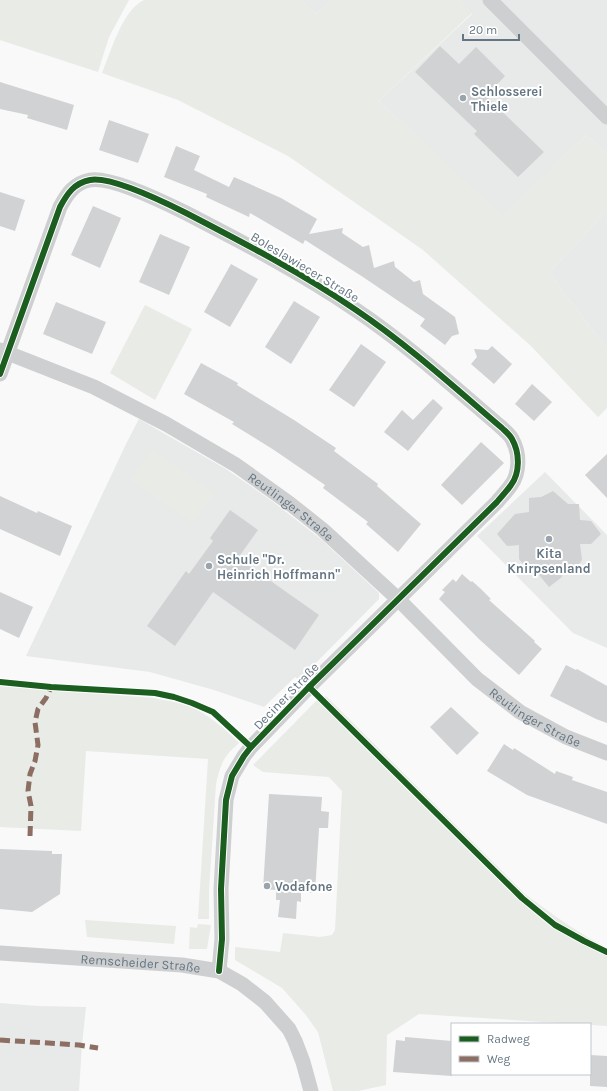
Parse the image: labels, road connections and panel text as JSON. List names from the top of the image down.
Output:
{
  "streets": {
    "street": [
      "Boleslawiecer Straße",
      "Reutlinger Straße",
      "Deciner Straße",
      "Remscheider Straße"
    ]
  },
  "crossings": [
    ["Boleslawiecer Straße", "Reutlinger Straße"],
    ["Boleslawiecer Straße", "Deciner Straße"],
    ["Reutlinger Straße", "Deciner Straße"],
    ["Deciner Straße", "Remscheider Straße"]
  ],
  "places": [
    "Schlosserei Thiele",
    "Kita Knirpsenland",
    "Schule \"Dr. Heinrich Hoffmann\"",
    "Vodafone"
  ],
  "legend": ["Radweg", "Weg"],
  "scale_bar": "20 m"
}
